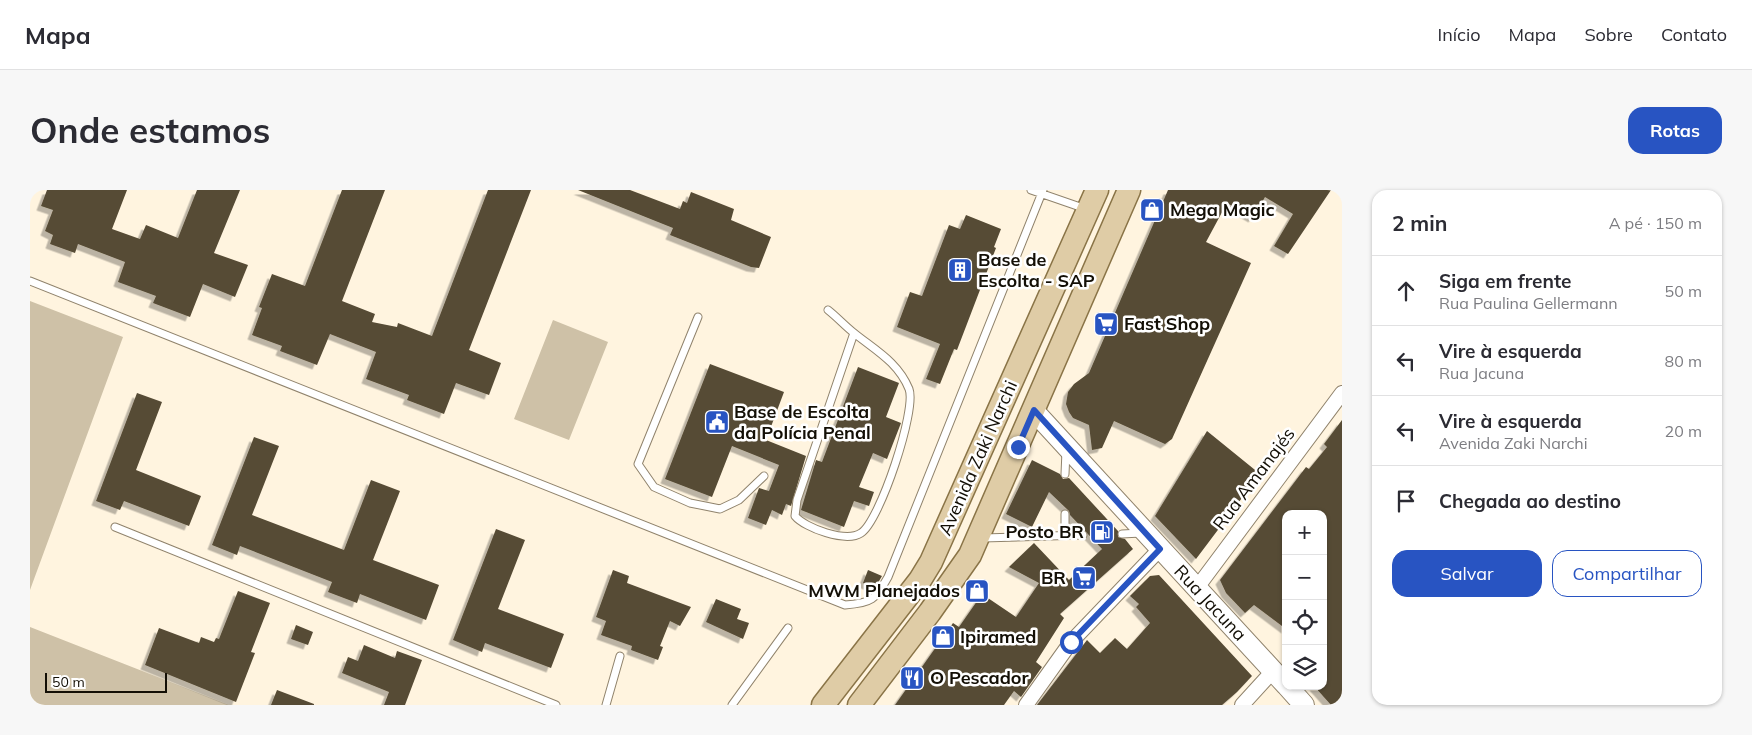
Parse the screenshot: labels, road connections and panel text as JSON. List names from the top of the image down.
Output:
{
  "streets": {
    "main road": ["Avenida Zaki Narchi", "Rua Jacuna"],
    "street": ["Rua Amanajés"]
  },
  "crossings": [
    ["Avenida Zaki Narchi", "Rua Jacuna"],
    ["Rua Amanajés", "Rua Jacuna"]
  ],
  "places": {
    "shop": ["Mega Magic", "MWM Planejados", "Ipiramed"],
    "building": ["Base de Escolta - SAP"],
    "supermarket": ["Fast Shop", "BR"],
    "public building": ["Base de Escolta da Polícia Penal"],
    "fuel station": ["Posto BR"],
    "restaurant": ["O Pescador"]
  },
  "scale_bar": "50 m",
  "page": {
    "header": "Mapa",
    "nav": [
      "Início",
      "Mapa",
      "Sobre",
      "Contato"
    ],
    "buttons": [
      "Rotas",
      ["Salvar", "Compartilhar"]
    ],
    "title": "Onde estamos",
    "heading": ["2 min", "A pé · 150 m"],
    "list": [
      ["Siga em frente", "Rua Paulina Gellermann", "50 m"],
      ["Vire à esquerda", "Rua Jacuna", "80 m"],
      ["Vire à esquerda", "Avenida Zaki Narchi", "20 m"],
      "Chegada ao destino"
    ],
    "map_buttons": ["+", "−"],
    "scale": "50 m"
  }
}
